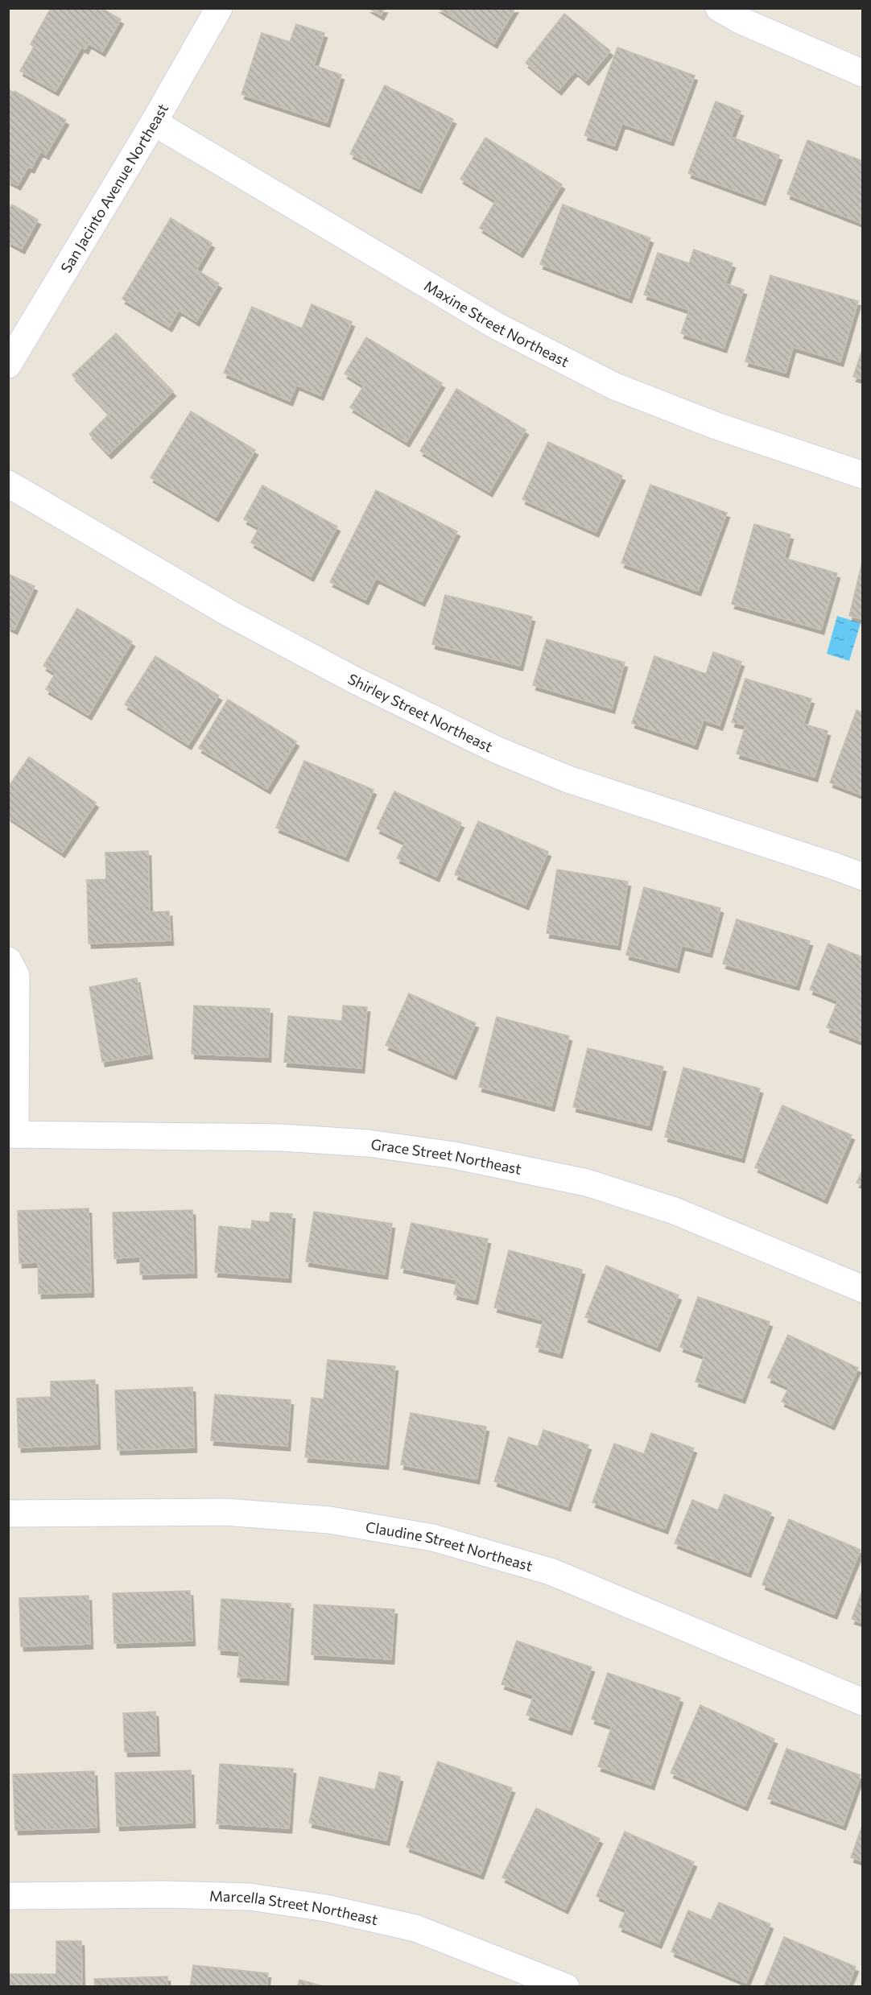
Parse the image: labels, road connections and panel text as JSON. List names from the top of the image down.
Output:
{
  "streets": {
    "street": [
      "San Jacinto Avenue Northeast",
      "Maxine Street Northeast",
      "Shirley Street Northeast",
      "Grace Street Northeast",
      "Claudine Street Northeast",
      "Marcella Street Northeast"
    ]
  },
  "crossings": [
    ["San Jacinto Avenue Northeast", "Maxine Street Northeast"]
  ]
}
